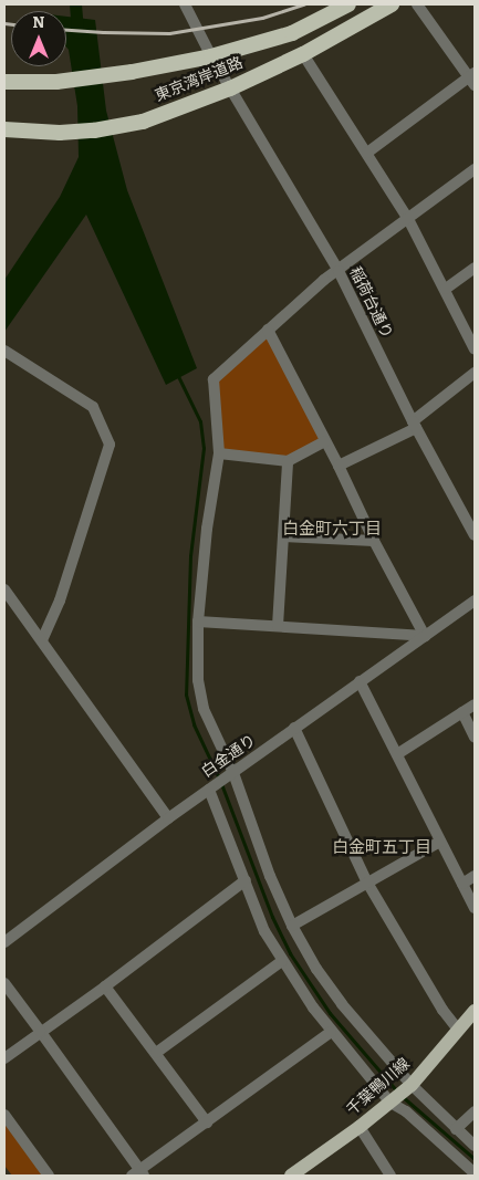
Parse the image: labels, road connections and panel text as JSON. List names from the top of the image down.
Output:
{
  "streets": {
    "highway": ["東京湾岸道路"],
    "main road": ["千葉鴨川線"],
    "street": ["稲荷台通り", "白金通り"]
  },
  "crossings": [
    ["東京湾岸道路", "稲荷台通り"]
  ],
  "districts": ["白金町六丁目", "白金町五丁目"],
  "north": "top"
}
